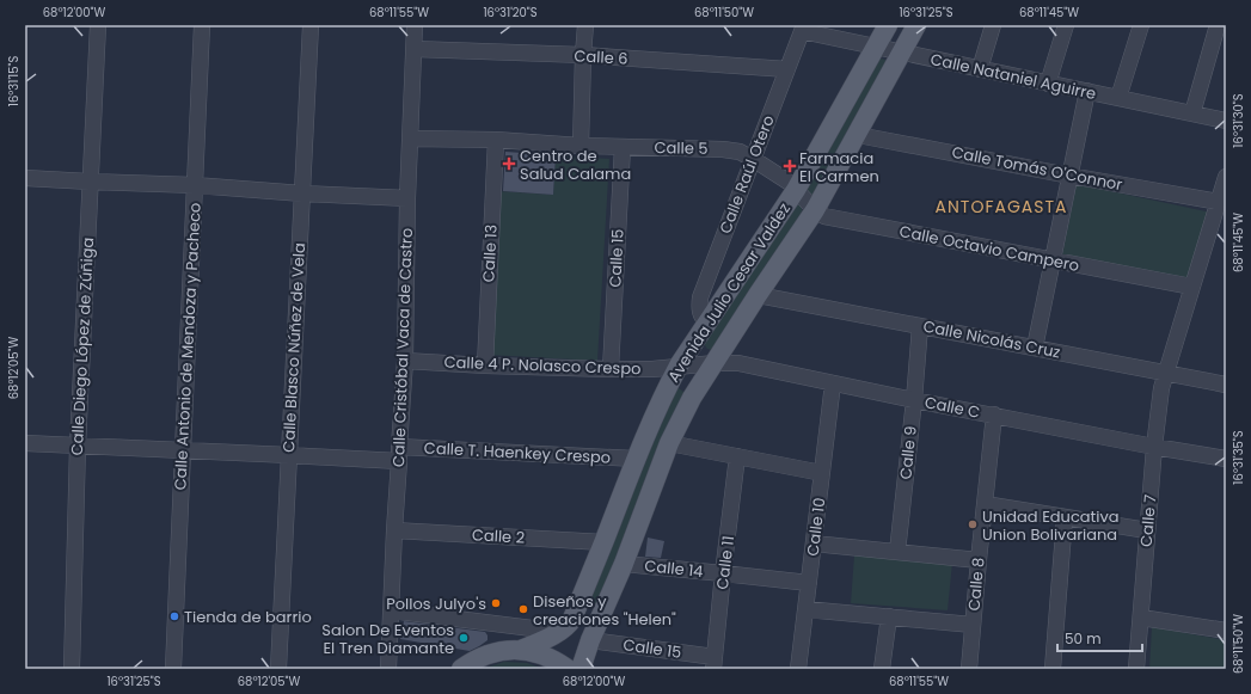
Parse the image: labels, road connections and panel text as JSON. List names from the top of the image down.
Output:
{
  "streets": {
    "main road": ["Avenida Julio Cesar Valdez"],
    "street": [
      "Calle 6",
      "Calle Nataniel Aguirre",
      "Calle 5",
      "Calle Tomás O'Connor",
      "Calle Raúl Otero",
      "Calle Octavio Campero",
      "Calle 13",
      "Calle 15",
      "Calle Nicolás Cruz",
      "Calle Diego López de Zúñiga",
      "Calle Antonio de Mendoza y Pacheco",
      "Calle Blasco Núñez de Vela",
      "Calle Cristóbal Vaca de Castro",
      "Calle 4 P. Nolasco Crespo",
      "Calle C",
      "Calle T. Haenkey Crespo",
      "Calle 9",
      "Calle 7",
      "Calle 10",
      "Calle 2",
      "Calle 11",
      "Calle 14",
      "Calle 8"
    ]
  },
  "crossings": [
    ["Calle 6", "Calle Raúl Otero"],
    ["Calle 6", "Calle Cristóbal Vaca de Castro"],
    ["Calle Nataniel Aguirre", "Calle Raúl Otero"],
    ["Calle Nataniel Aguirre", "Avenida Julio Cesar Valdez"],
    ["Calle 5", "Calle Raúl Otero"],
    ["Calle 5", "Calle Octavio Campero"],
    ["Calle 5", "Calle 13"],
    ["Calle 5", "Calle 15"],
    ["Calle 5", "Avenida Julio Cesar Valdez"],
    ["Calle 5", "Calle Cristóbal Vaca de Castro"],
    ["Calle Tomás O'Connor", "Avenida Julio Cesar Valdez"],
    ["Calle Tomás O'Connor", "Calle 7"],
    ["Calle Raúl Otero", "Avenida Julio Cesar Valdez"],
    ["Calle Octavio Campero", "Avenida Julio Cesar Valdez"],
    ["Calle Octavio Campero", "Calle 7"],
    ["Calle 13", "Calle 4 P. Nolasco Crespo"],
    ["Calle 15", "Avenida Julio Cesar Valdez"],
    ["Calle 15", "Calle 4 P. Nolasco Crespo"],
    ["Calle 15", "Calle 11"],
    ["Avenida Julio Cesar Valdez", "Calle Nicolás Cruz"],
    ["Avenida Julio Cesar Valdez", "Calle 4 P. Nolasco Crespo"],
    ["Avenida Julio Cesar Valdez", "Calle C"],
    ["Avenida Julio Cesar Valdez", "Calle T. Haenkey Crespo"],
    ["Avenida Julio Cesar Valdez", "Calle 2"],
    ["Avenida Julio Cesar Valdez", "Calle 14"],
    ["Calle Nicolás Cruz", "Calle 9"],
    ["Calle Nicolás Cruz", "Calle 7"],
    ["Calle Diego López de Zúñiga", "Calle T. Haenkey Crespo"],
    ["Calle Antonio de Mendoza y Pacheco", "Calle T. Haenkey Crespo"],
    ["Calle Blasco Núñez de Vela", "Calle T. Haenkey Crespo"],
    ["Calle Cristóbal Vaca de Castro", "Calle 4 P. Nolasco Crespo"],
    ["Calle Cristóbal Vaca de Castro", "Calle T. Haenkey Crespo"],
    ["Calle Cristóbal Vaca de Castro", "Calle 2"],
    ["Calle 4 P. Nolasco Crespo", "Calle C"],
    ["Calle C", "Calle 9"],
    ["Calle C", "Calle 7"],
    ["Calle C", "Calle 10"],
    ["Calle C", "Calle 8"],
    ["Calle 10", "Calle 14"],
    ["Calle 11", "Calle 14"]
  ],
  "districts": ["ANTOFAGASTA"],
  "places": {
    "health": ["Centro de Salud Calama", "Farmacia El Carmen"],
    "other": [
      "Unidad Educativa Union Bolivariana",
      "Pollos Julyo's",
      "Diseños y creaciones \"Helen\"",
      "Tienda de barrio",
      "Salon De Eventos El Tren Diamante"
    ]
  },
  "scale_bar": "50 m",
  "coordinates": [
    "68°12'00\"W",
    "68°11'55\"W",
    "16°31'20\"S",
    "68°11'50\"W",
    "16°31'25\"S",
    "68°11'45\"W",
    "16°31'15\"S",
    "16°31'30\"S",
    "68°12'05\"W",
    "16°31'35\"S"
  ]
}
